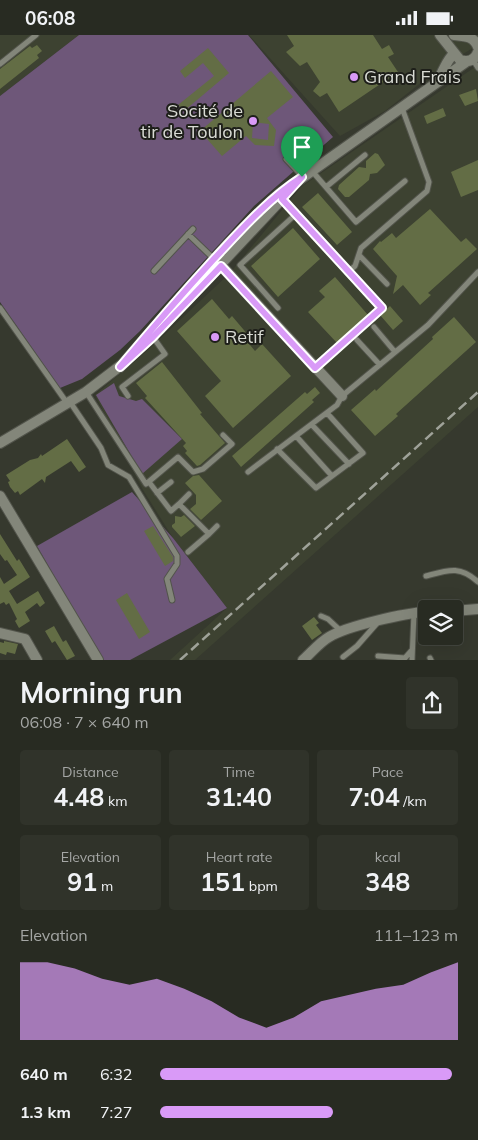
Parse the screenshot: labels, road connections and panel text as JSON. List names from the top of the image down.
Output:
{
  "places": ["Grand Frais", "Socité de tir de Toulon", "Retif"],
  "page": {
    "status": "06:08",
    "heading": ["Morning run", "06:08 · 7 × 640 m"],
    "stats": [
      ["Distance", "4.48 km"],
      ["Time", "31:40"],
      ["Pace", "7:04 /km"],
      ["Elevation", "91 m"],
      ["Heart rate", "151 bpm"],
      ["kcal", "348"]
    ],
    "chart": ["Elevation", "111–123 m"],
    "list": [
      {
        "name": "640 m",
        "note": "6:32"
      },
      {
        "name": "1.3 km",
        "note": "7:27"
      }
    ]
  }
}
